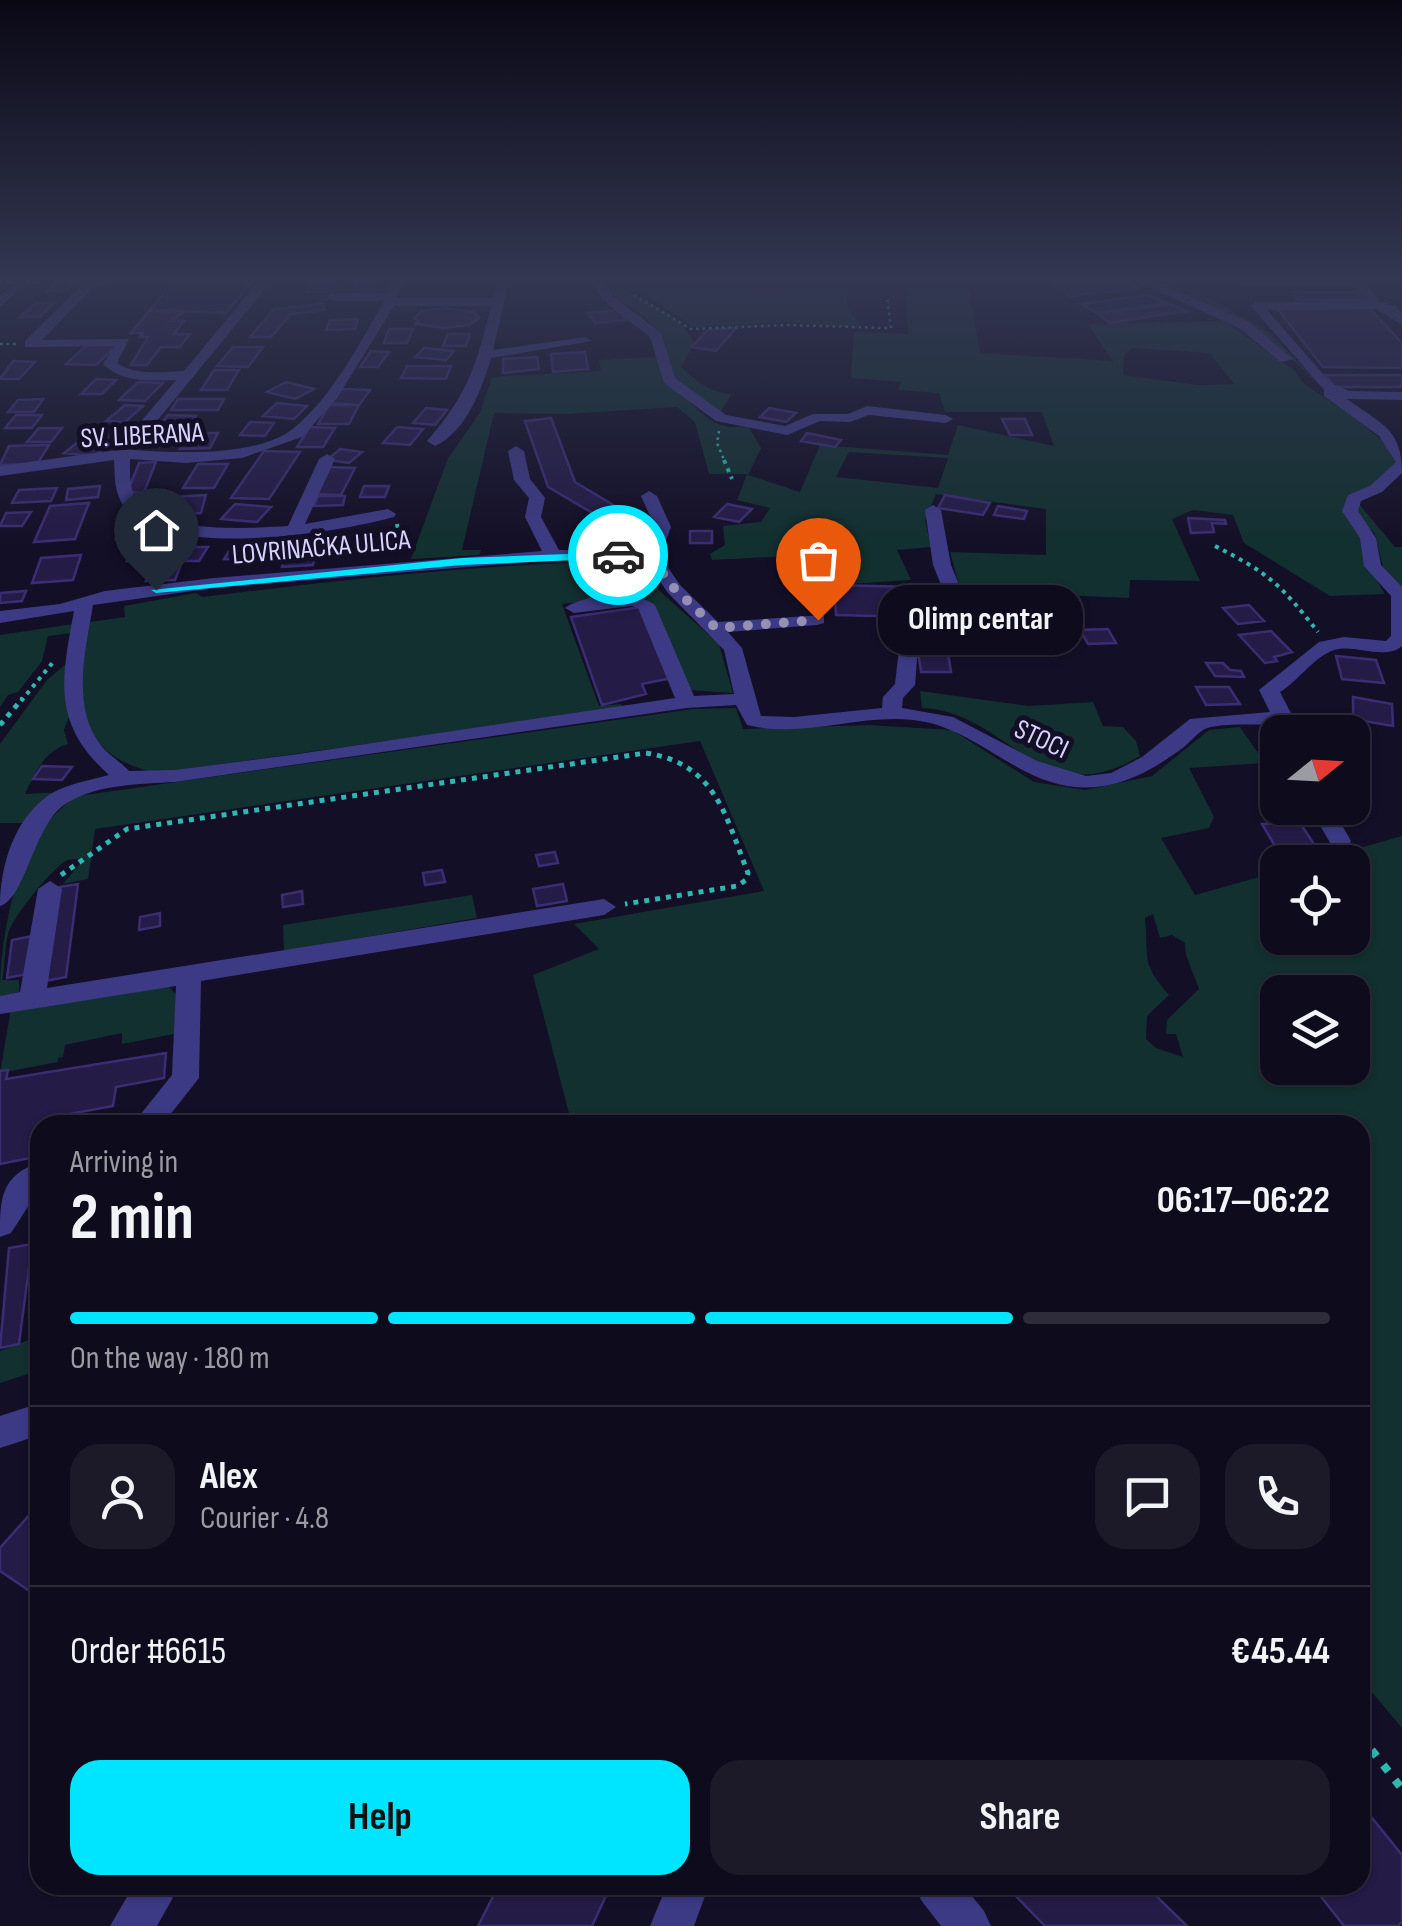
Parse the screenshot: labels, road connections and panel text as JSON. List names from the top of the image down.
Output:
{
  "streets": {
    "street": ["SV. LIBERANA", "LOVRINAČKA ULICA", "STOCI"]
  },
  "places": ["Olimp centar"],
  "north": "right",
  "page": {
    "bubble": "Olimp centar",
    "heading": ["2 min", "Arriving in", "06:17–06:22"],
    "panel": [
      "Alex",
      "Courier · 4.8",
      "Order #6615",
      "€45.44"
    ],
    "bar": "On the way · 180 m",
    "buttons": ["Help", "Share"]
  }
}
